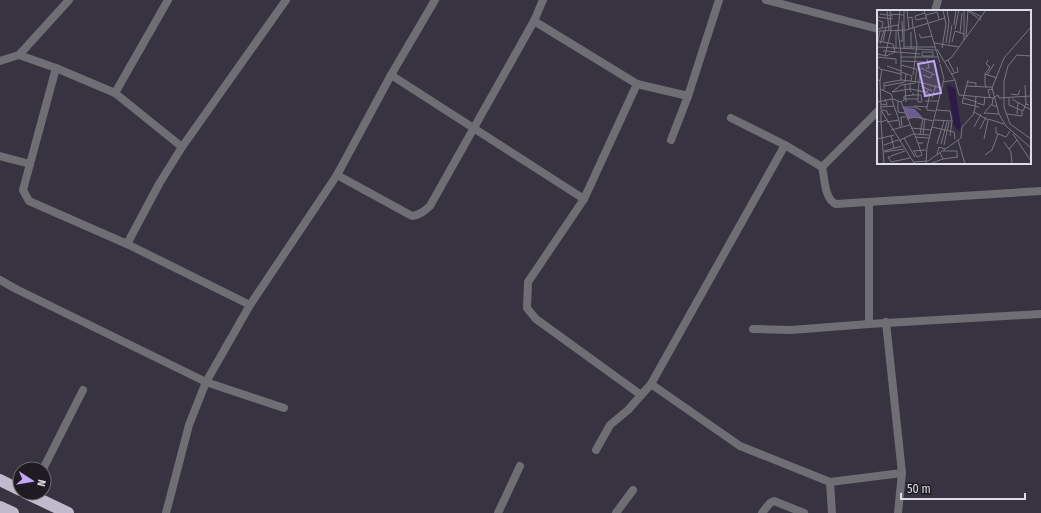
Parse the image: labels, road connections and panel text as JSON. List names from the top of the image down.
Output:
{
  "scale_bar": "50 m",
  "north": "right"
}
